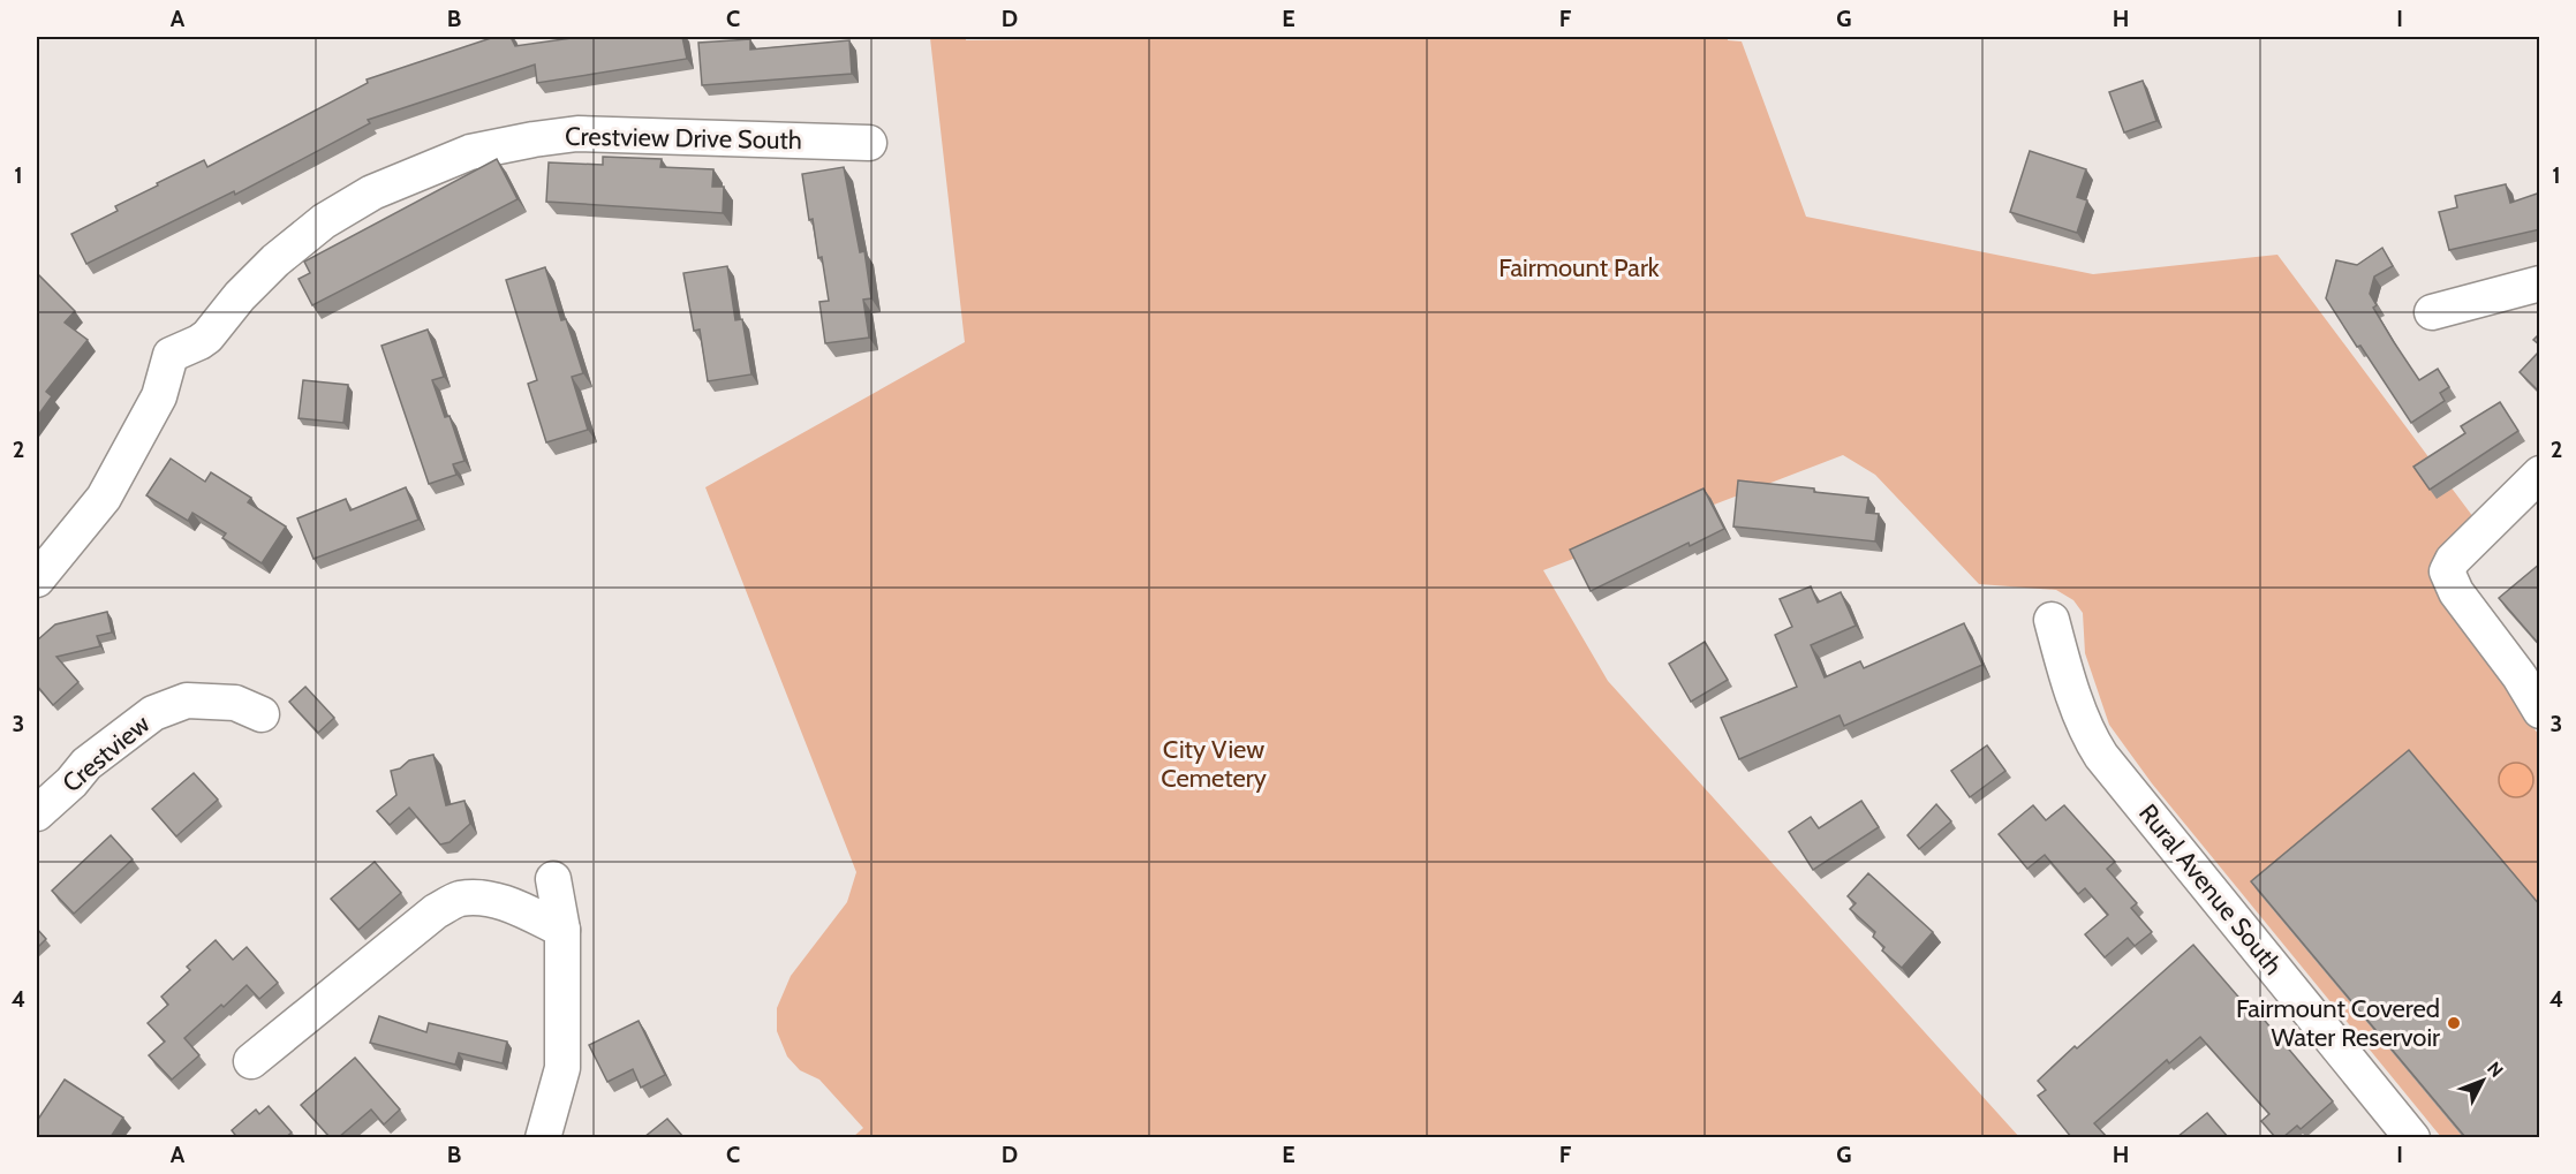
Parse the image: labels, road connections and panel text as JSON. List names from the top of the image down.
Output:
{
  "streets": {
    "street": ["Crestview Drive South", "Crestview", "Rural Avenue South"]
  },
  "parks": ["Fairmount Park", "City View Cemetery"],
  "places": ["Fairmount Covered Water Reservoir"],
  "north": "top right",
  "grid": {
    "columns": [
      "A",
      "B",
      "C",
      "D",
      "E",
      "F",
      "G",
      "H",
      "I"
    ],
    "rows": [
      "1",
      "2",
      "3",
      "4"
    ]
  }
}
